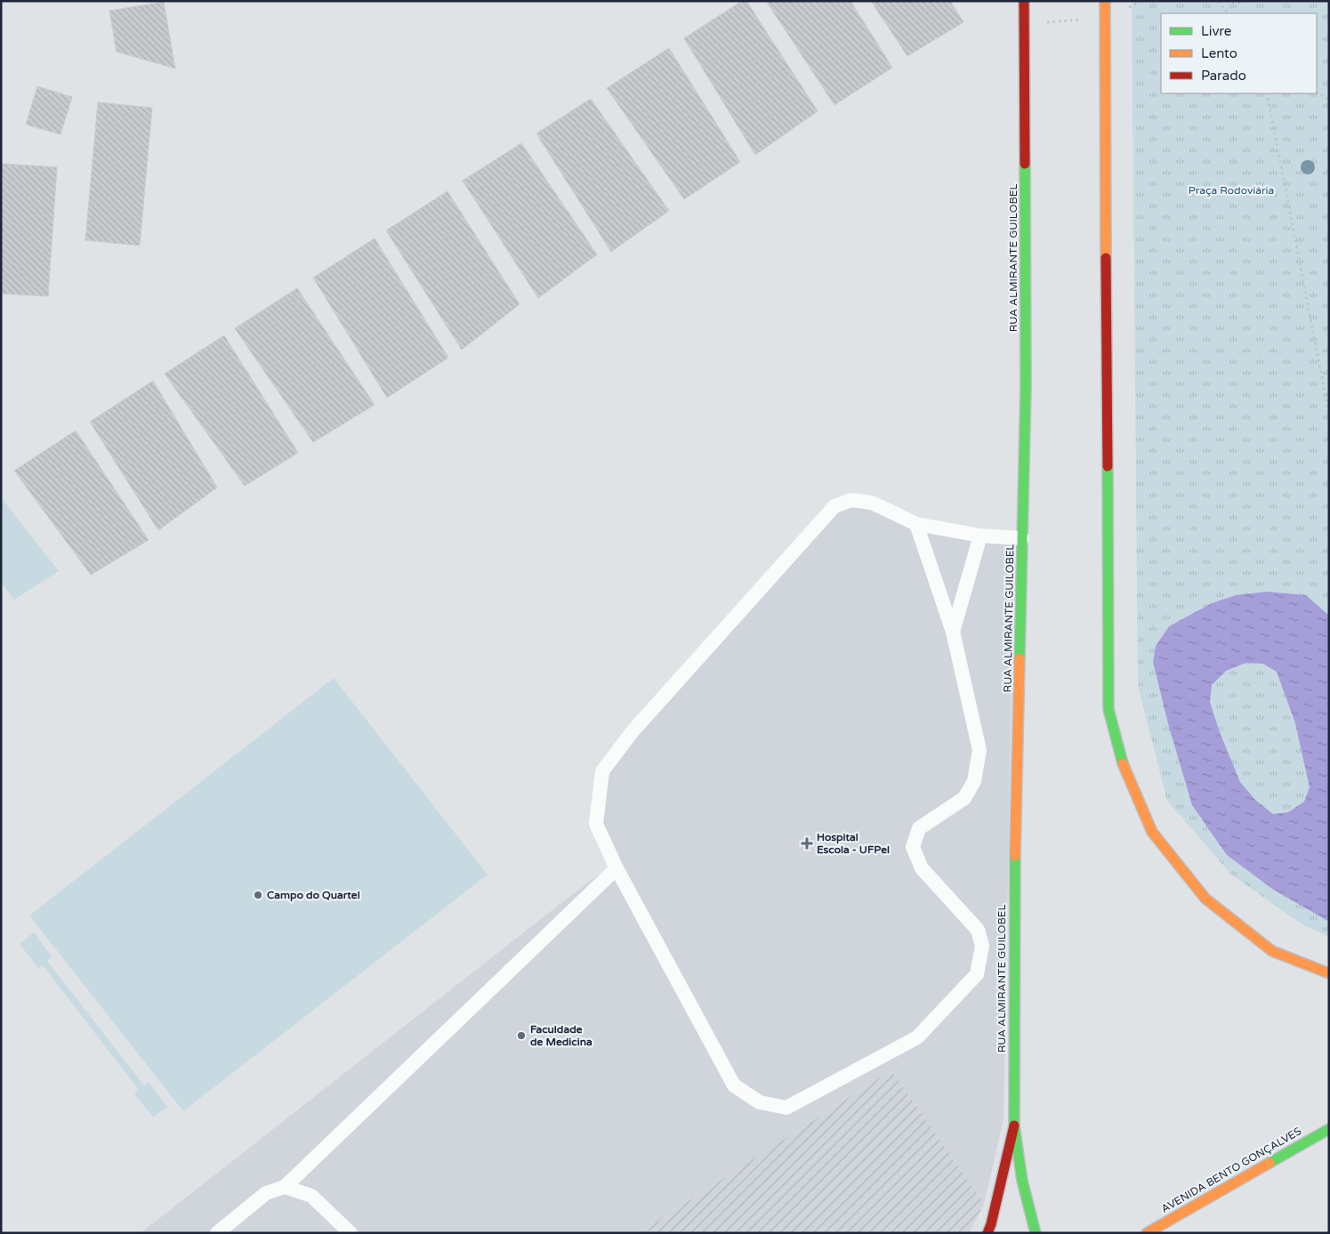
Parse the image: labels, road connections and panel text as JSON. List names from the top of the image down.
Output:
{
  "streets": {
    "main road": ["RUA ALMIRANTE GUILOBEL", "AVENIDA BENTO GONÇALVES"]
  },
  "parks": ["Praça Rodoviária"],
  "places": {
    "health": ["Hospital Escola - UFPel"],
    "other": ["Campo do Quartel", "Faculdade de Medicina"]
  },
  "legend": ["Livre", "Lento", "Parado"]
}
